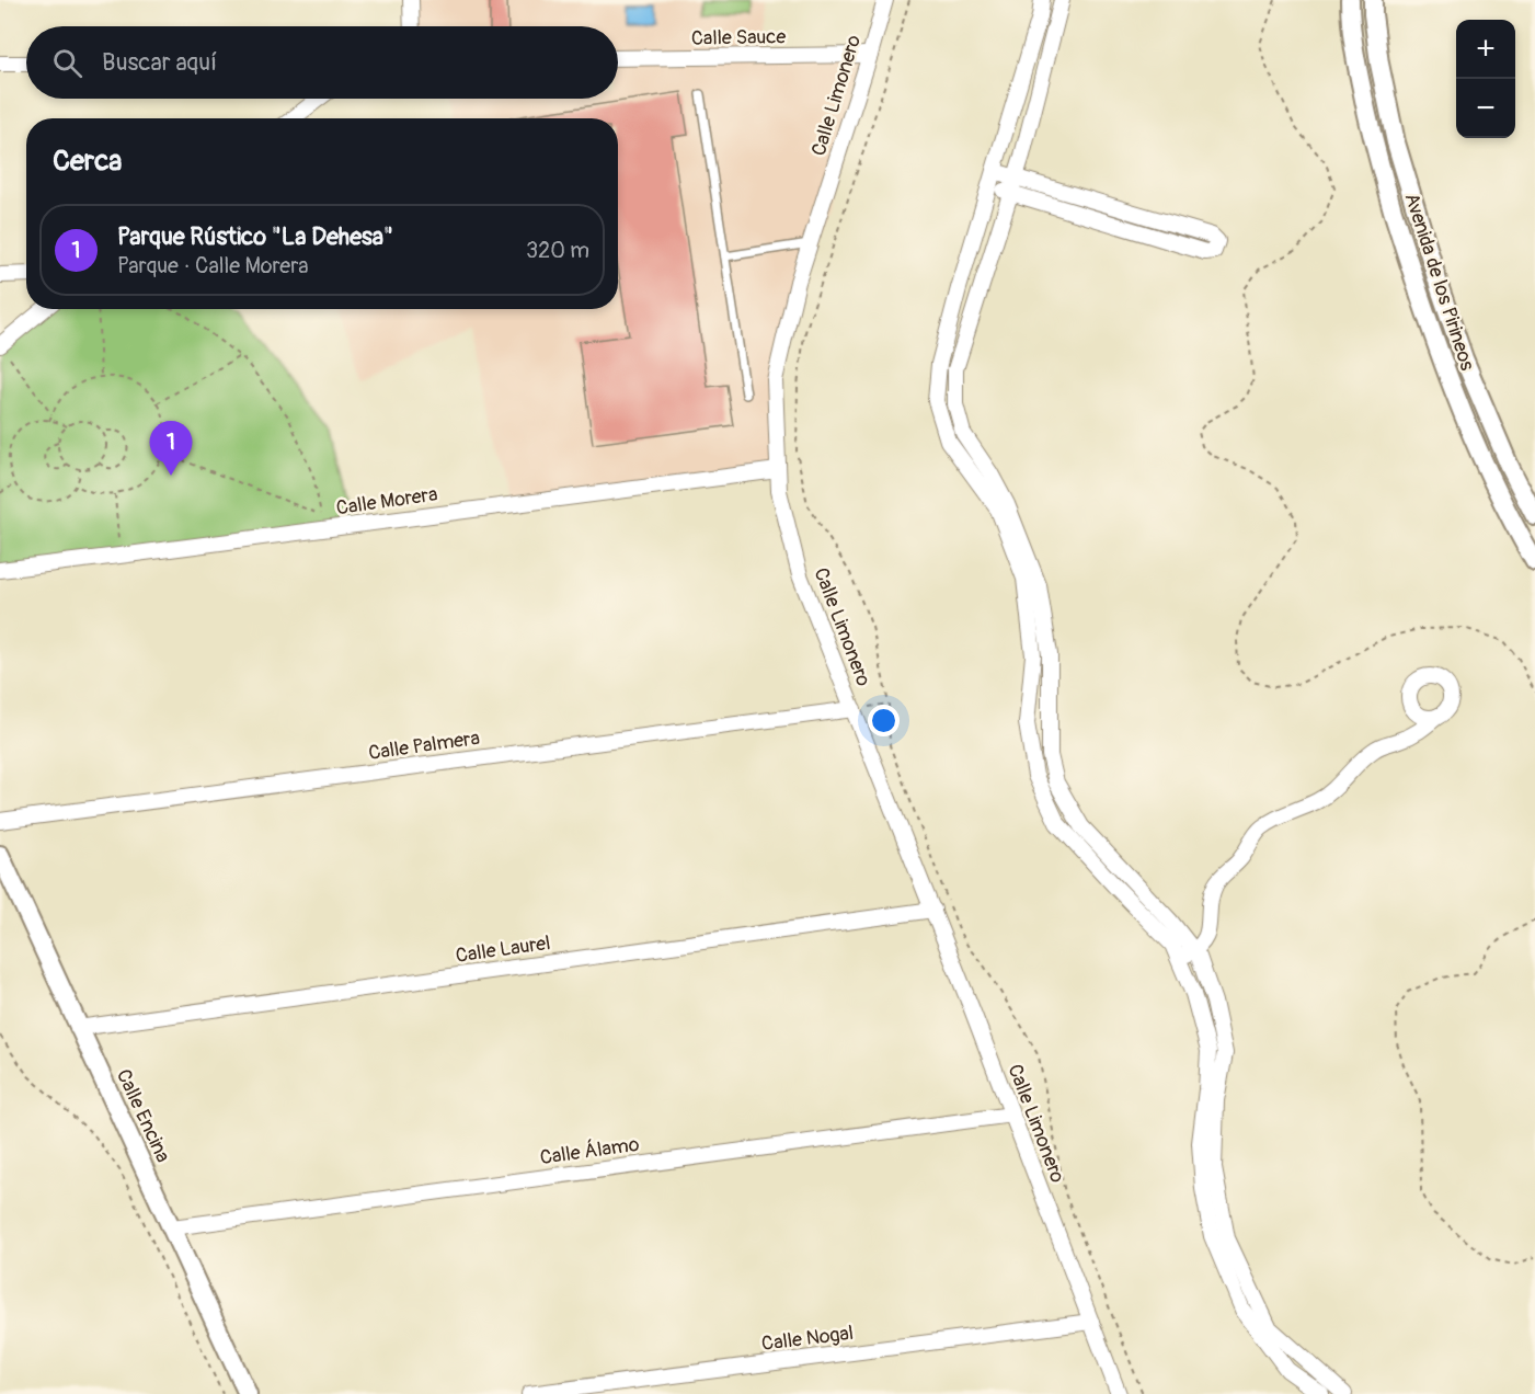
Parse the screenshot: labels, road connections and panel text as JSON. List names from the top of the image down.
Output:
{
  "streets": {
    "street": [
      "Calle Sauce",
      "Calle Limonero",
      "Avenida de los Pirineos",
      "Calle Morera",
      "Calle Palmera",
      "Calle Laurel",
      "Calle Encina",
      "Calle Álamo",
      "Calle Nogal"
    ]
  },
  "crossings": [
    ["Calle Sauce", "Calle Limonero"],
    ["Calle Limonero", "Calle Morera"],
    ["Calle Limonero", "Calle Palmera"],
    ["Calle Limonero", "Calle Laurel"],
    ["Calle Limonero", "Calle Álamo"],
    ["Calle Limonero", "Calle Nogal"],
    ["Calle Laurel", "Calle Encina"],
    ["Calle Encina", "Calle Álamo"]
  ],
  "page": {
    "map_buttons": ["+", "−"],
    "search": "Buscar aquí",
    "heading": "Cerca",
    "list": [
      {
        "mark": "1",
        "name": "Parque Rústico \"La Dehesa\"",
        "note": "Parque · Calle Morera",
        "value": "320 m"
      }
    ],
    "pins": "1"
  }
}
